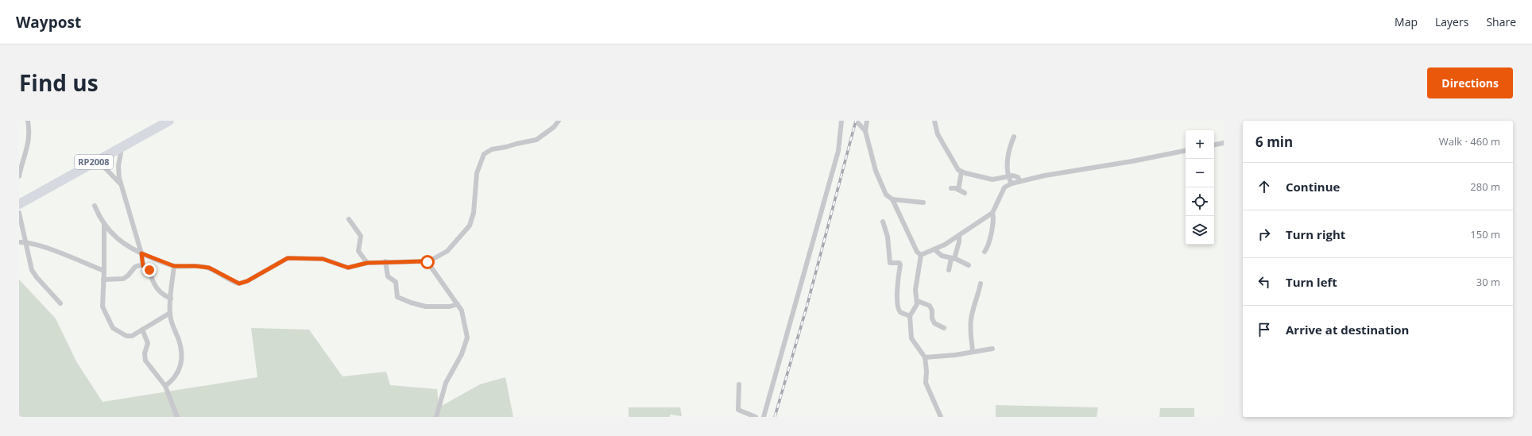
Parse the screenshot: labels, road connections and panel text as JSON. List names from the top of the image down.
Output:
{
  "streets": {
    "highway": ["RP2008"]
  },
  "page": {
    "header": "Waypost",
    "nav": ["Map", "Layers", "Share"],
    "title": "Find us",
    "buttons": "Directions",
    "heading": ["6 min", "Walk · 460 m"],
    "map_buttons": ["+", "−"],
    "list": [
      ["Continue", "280 m"],
      ["Turn right", "150 m"],
      ["Turn left", "30 m"],
      "Arrive at destination"
    ]
  }
}
